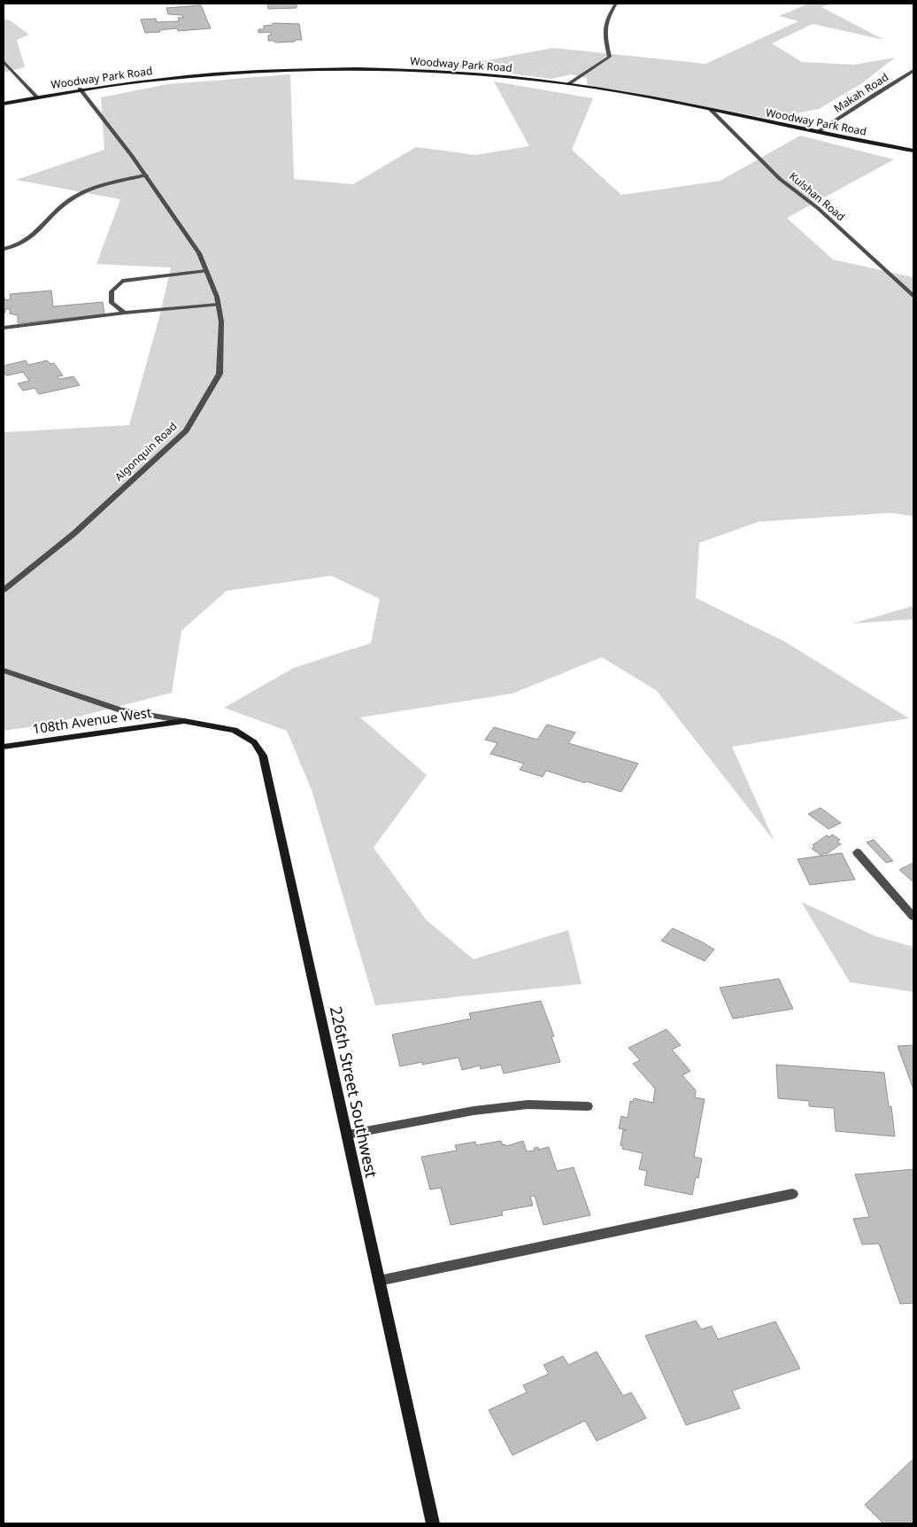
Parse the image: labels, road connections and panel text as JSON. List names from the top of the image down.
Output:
{
  "streets": {
    "street": [
      "Woodway Park Road",
      "Makah Road",
      "Kulshan Road",
      "Algonquin Road",
      "108th Avenue West",
      "226th Street Southwest"
    ]
  },
  "crossings": [
    ["Woodway Park Road", "Makah Road"],
    ["Woodway Park Road", "Kulshan Road"],
    ["Woodway Park Road", "Algonquin Road"],
    ["108th Avenue West", "226th Street Southwest"]
  ]
}
